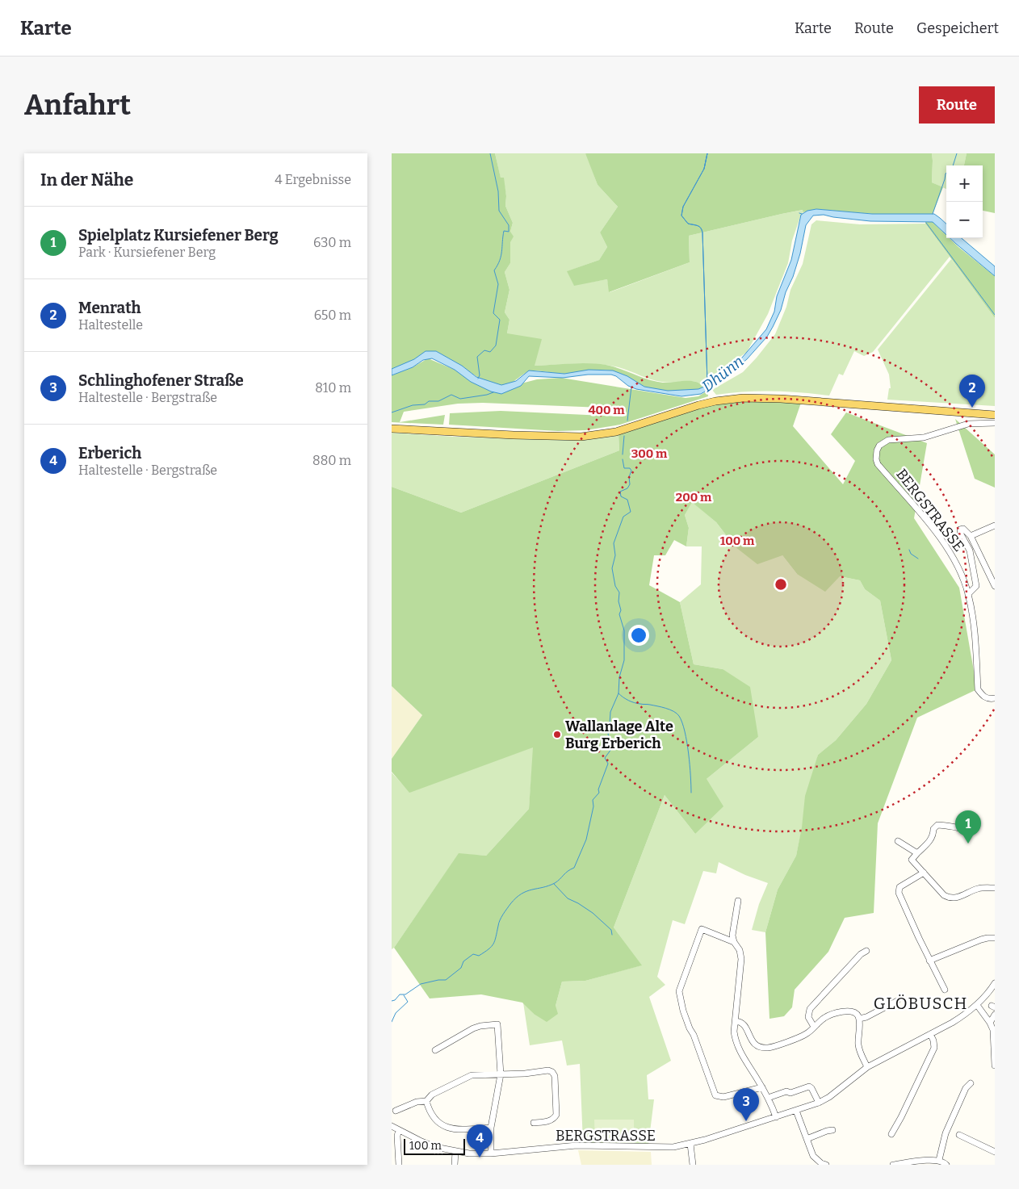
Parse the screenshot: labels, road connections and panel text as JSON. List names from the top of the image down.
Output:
{
  "streets": {
    "street": ["BERGSTRASSE"]
  },
  "districts": ["GLÖBUSCH"],
  "water": ["Dhünn"],
  "places": ["Wallanlage Alte Burg Erberich"],
  "scale_bar": "100 m",
  "page": {
    "header": "Karte",
    "nav": ["Karte", "Route", "Gespeichert"],
    "buttons": "Route",
    "title": "Anfahrt",
    "heading": ["In der Nähe", "4 Ergebnisse"],
    "map_buttons": ["+", "−"],
    "list": [
      {
        "mark": "1",
        "name": "Spielplatz Kursiefener Berg",
        "note": "Park · Kursiefener Berg",
        "value": "630 m"
      },
      {
        "mark": "2",
        "name": "Menrath",
        "note": "Haltestelle",
        "value": "650 m"
      },
      {
        "mark": "3",
        "name": "Schlinghofener Straße",
        "note": "Haltestelle · Bergstraße",
        "value": "810 m"
      },
      {
        "mark": "4",
        "name": "Erberich",
        "note": "Haltestelle · Bergstraße",
        "value": "880 m"
      }
    ],
    "pins": [
      "2",
      "1",
      "3",
      "4"
    ],
    "scale": "100 m"
  },
  "rings": [
    "400 m",
    "300 m",
    "200 m",
    "100 m"
  ]
}
